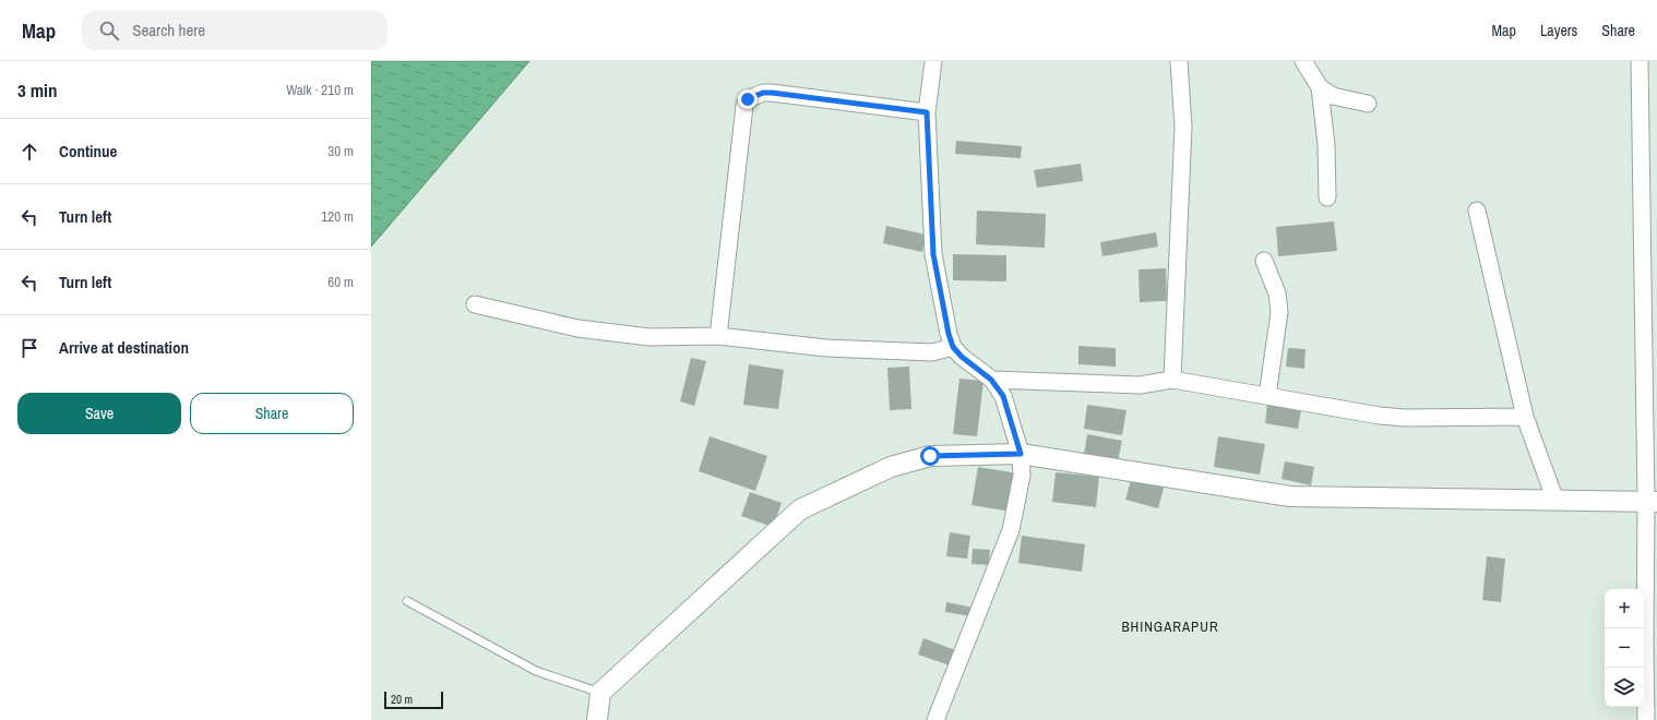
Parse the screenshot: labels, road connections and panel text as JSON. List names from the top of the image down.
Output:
{
  "districts": ["BHINGARAPUR"],
  "scale_bar": "20 m",
  "page": {
    "header": "Map",
    "search": "Search here",
    "nav": ["Map", "Layers", "Share"],
    "heading": ["3 min", "Walk · 210 m"],
    "list": [
      ["Continue", "30 m"],
      ["Turn left", "120 m"],
      ["Turn left", "60 m"],
      "Arrive at destination"
    ],
    "buttons": ["Save", "Share"],
    "map_buttons": ["+", "−"],
    "scale": "20 m"
  }
}
